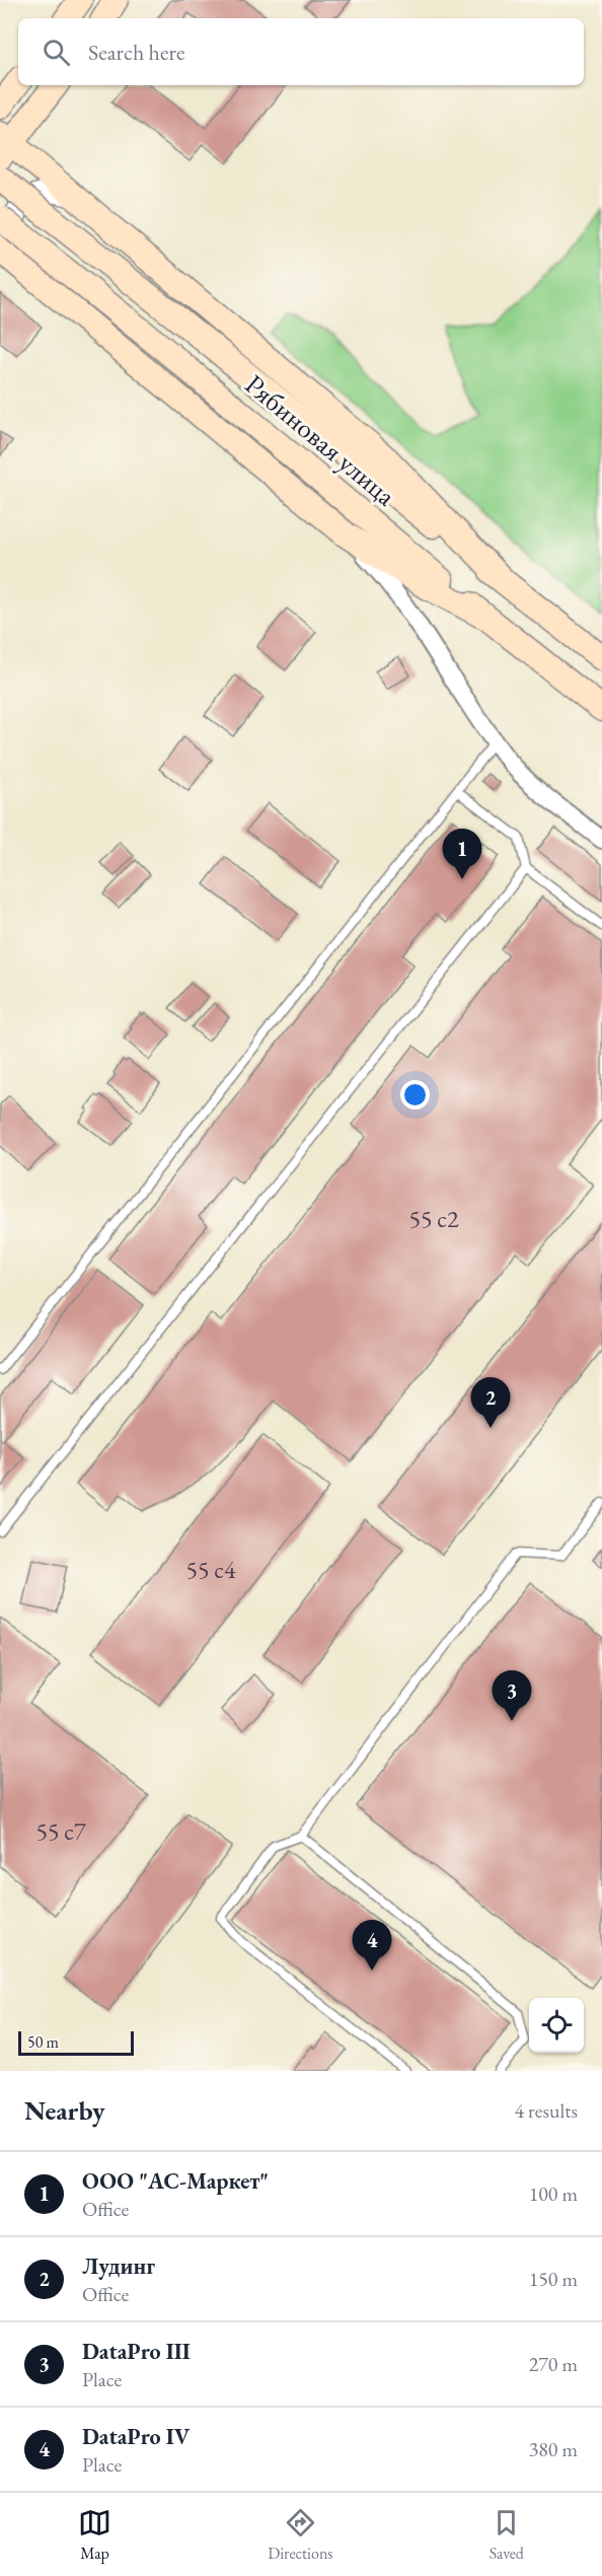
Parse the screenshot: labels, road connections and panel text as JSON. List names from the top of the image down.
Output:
{
  "streets": {
    "main road": ["Рябиновая улица"]
  },
  "house_numbers": ["55 с2", "55 с4", "55 с7"],
  "scale_bar": "50 m",
  "page": {
    "search": "Search here",
    "pins": [
      "1",
      "2",
      "3",
      "4"
    ],
    "scale": "50 m",
    "heading": ["Nearby", "4 results"],
    "list": [
      {
        "mark": "1",
        "name": "ООО \"АС-Маркет\"",
        "note": "Office",
        "value": "100 m"
      },
      {
        "mark": "2",
        "name": "Лудинг",
        "note": "Office",
        "value": "150 m"
      },
      {
        "mark": "3",
        "name": "DataPro III",
        "note": "Place",
        "value": "270 m"
      },
      {
        "mark": "4",
        "name": "DataPro IV",
        "note": "Place",
        "value": "380 m"
      }
    ],
    "nav": ["Map", "Directions", "Saved"]
  }
}
